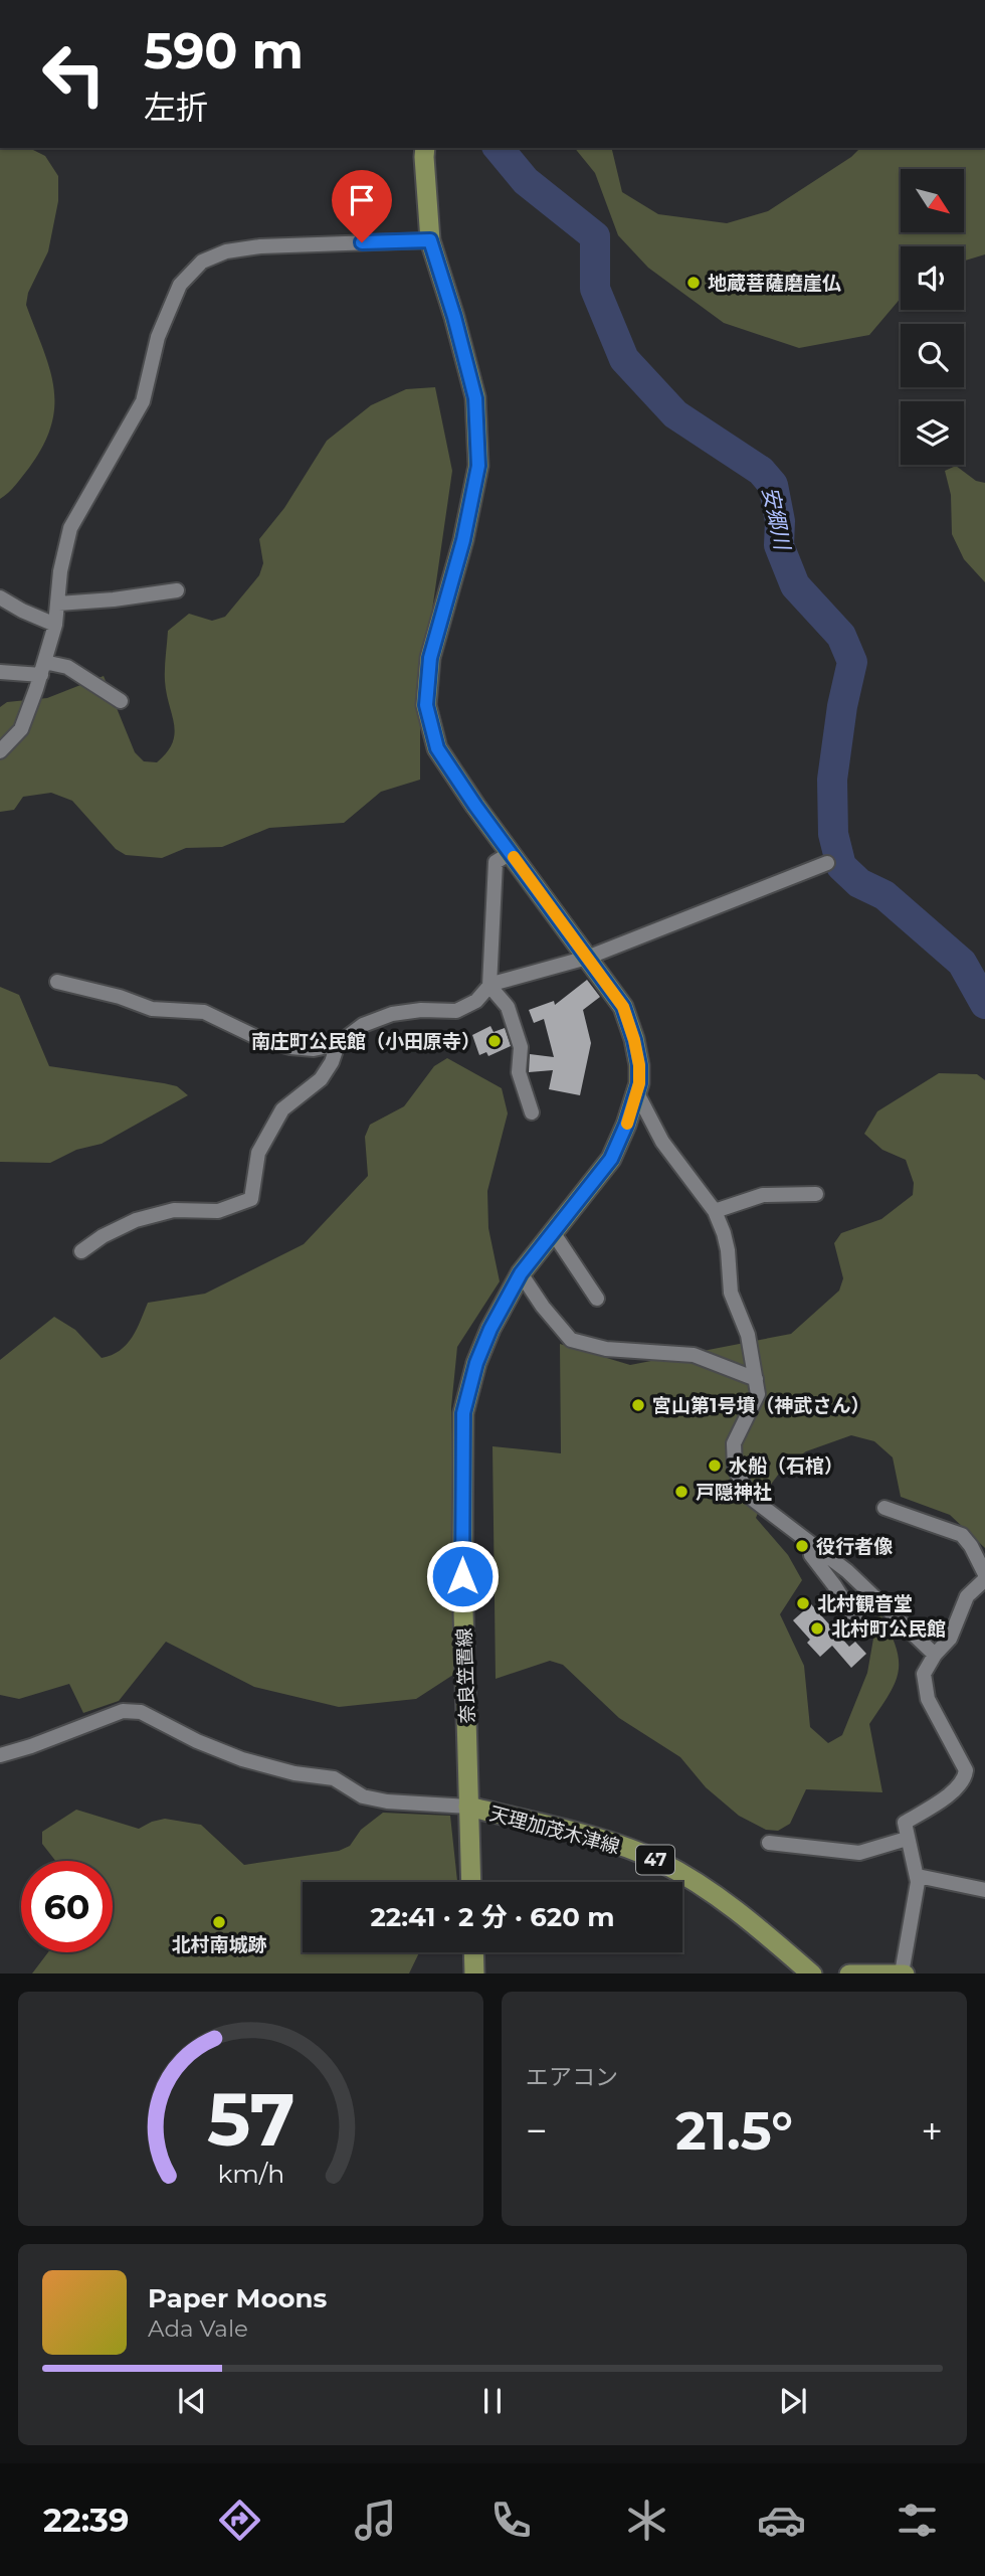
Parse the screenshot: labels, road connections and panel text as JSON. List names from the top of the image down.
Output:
{
  "streets": {
    "main road": ["奈良笠置線", "天理加茂木津線", "47"]
  },
  "crossings": [
    ["奈良笠置線", "天理加茂木津線"]
  ],
  "water": ["安郷川"],
  "places": [
    "地蔵菩薩磨崖仏",
    "南庄町公民館（小田原寺）",
    "宮山第1号墳（神武さん）",
    "水船（石棺）",
    "戸隠神社",
    "役行者像",
    "北村観音堂",
    "北村町公民館",
    "北村南城跡"
  ],
  "north": "bottom right",
  "page": {
    "turn": ["590 m", "左折"],
    "limit": "60",
    "trip": "22:41 · 2 分 · 620 m",
    "tile": "エアコン",
    "heat": ["−", "21.5°", "+"],
    "song": ["Paper Moons", "Ada Vale"],
    "tabs": "22:39",
    "gauge": ["57", "km/h"]
  }
}
